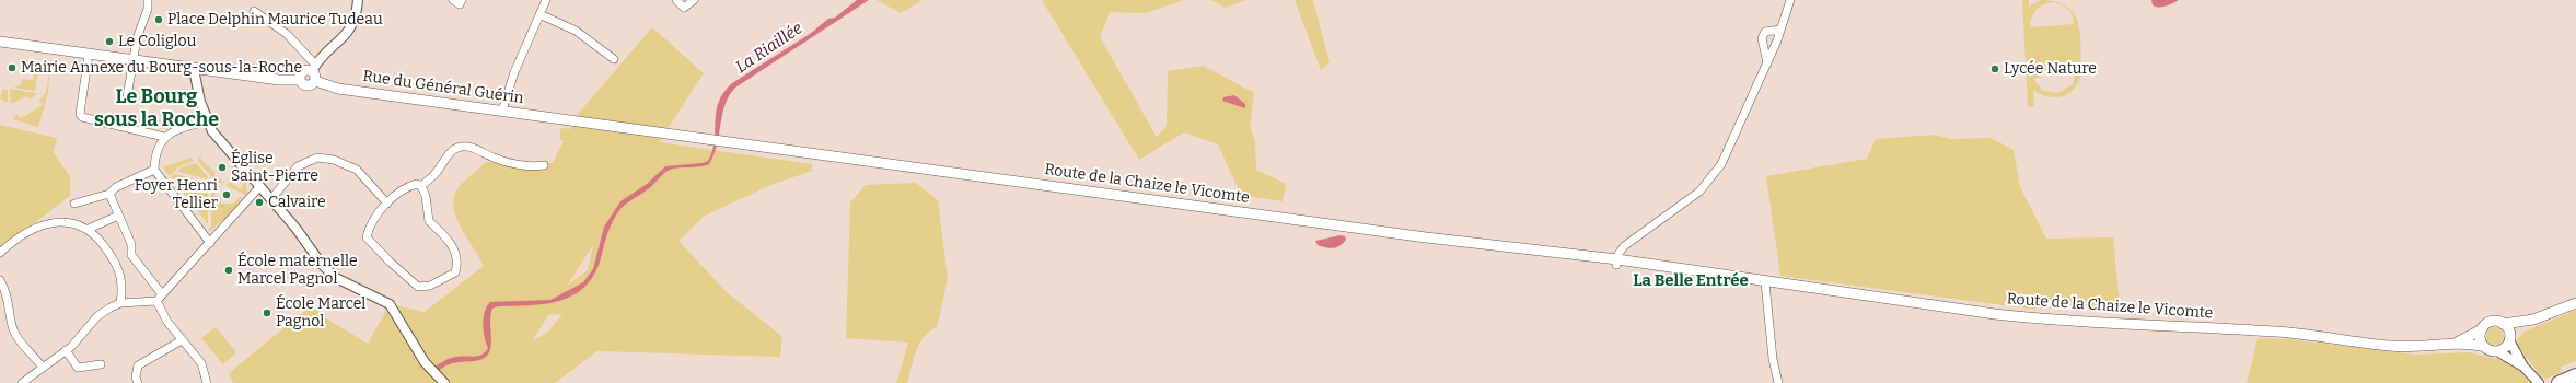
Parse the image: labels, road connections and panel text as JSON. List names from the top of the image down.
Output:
{
  "streets": {
    "main road": ["Rue du Général Guérin", "Route de la Chaize le Vicomte"]
  },
  "crossings": [
    ["Rue du Général Guérin", "Route de la Chaize le Vicomte"]
  ],
  "districts": ["Le Bourg sous la Roche", "La Belle Entrée"],
  "water": ["La Riaillée"],
  "places": [
    "Place Delphin Maurice Tudeau",
    "Le Coliglou",
    "Mairie Annexe du Bourg-sous-la-Roche",
    "Lycée Nature",
    "Église Saint-Pierre",
    "Foyer Henri Tellier",
    "Calvaire",
    "École maternelle Marcel Pagnol",
    "École Marcel Pagnol"
  ]
}
